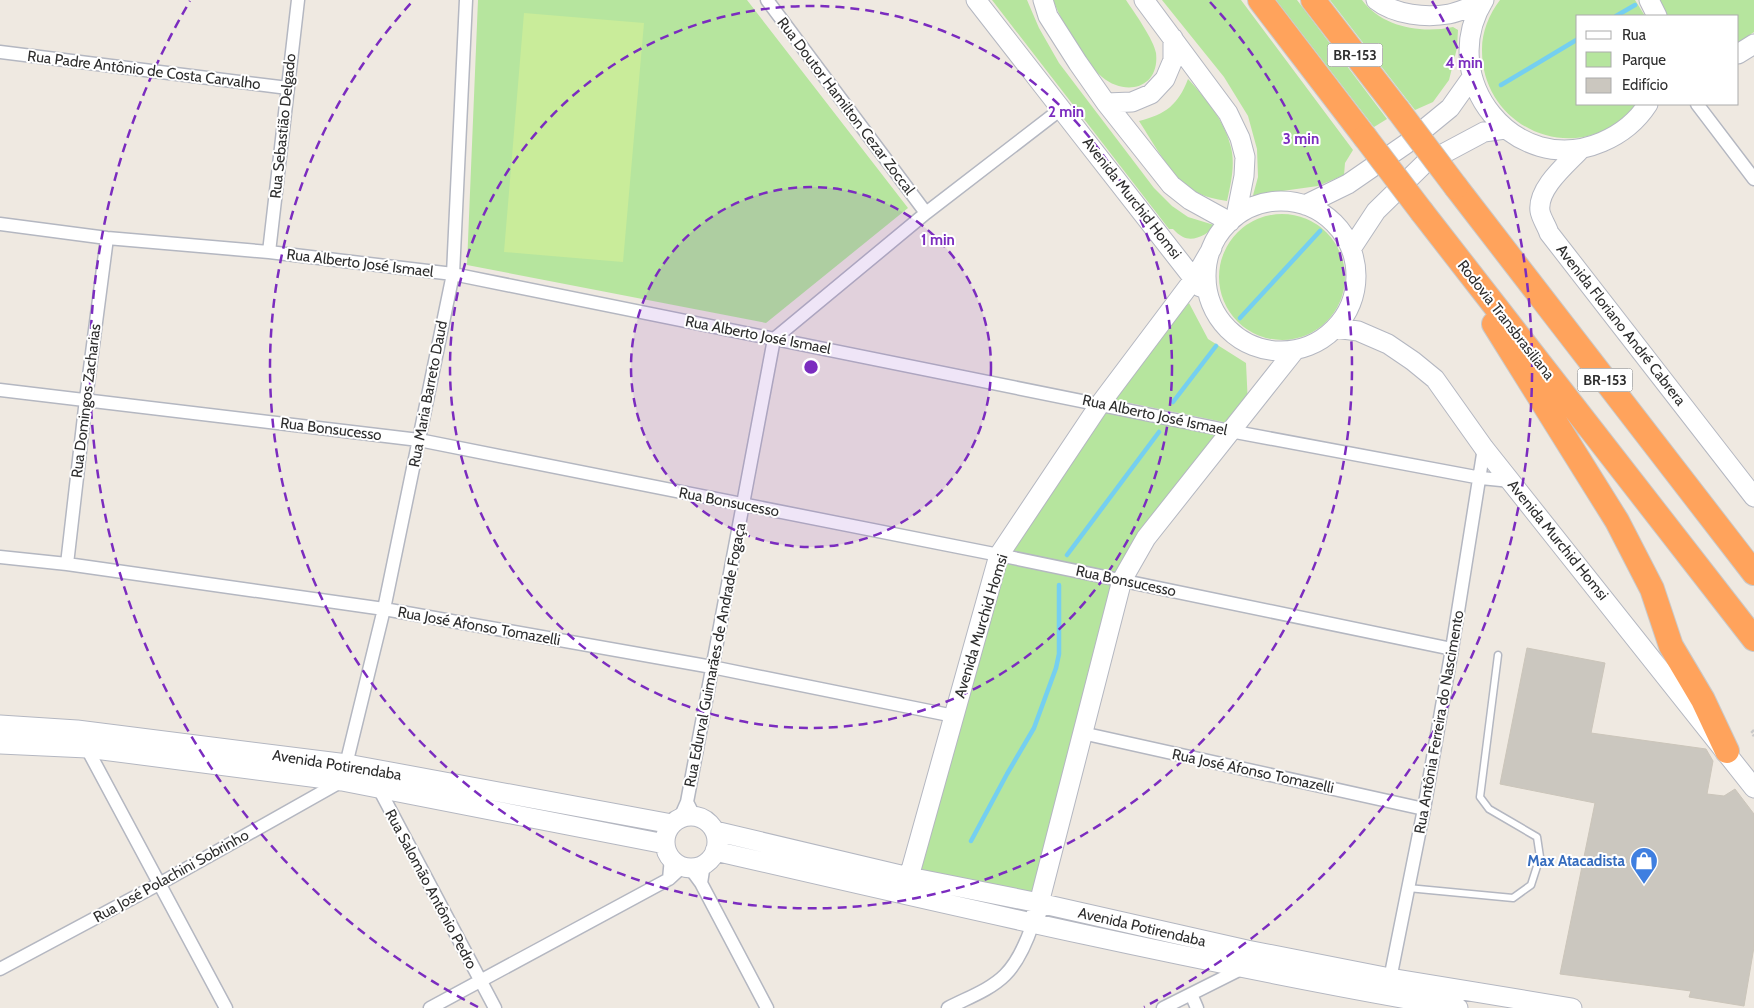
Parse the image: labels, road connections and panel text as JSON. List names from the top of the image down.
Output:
{
  "streets": {
    "highway": ["BR-153", "Rodovia Transbrasiliana"],
    "main road": ["Avenida Murchid Homsi", "Avenida Floriano André Cabrera", "Avenida Potirendaba"],
    "street": [
      "Rua Padre Antônio de Costa Carvalho",
      "Rua Doutor Hamilton Cezar Zoccal",
      "Rua Sebastião Delgado",
      "Rua Alberto José Ismael",
      "Rua Maria Barreto Daud",
      "Rua Domingos Zacharias",
      "Rua Bonsucesso",
      "Rua José Afonso Tomazelli",
      "Rua Edurval Guimarães de Andrade Fogaça",
      "Rua Antônia Ferreira do Nascimento",
      "Rua José Polachini Sobrinho",
      "Rua Salomão Antônio Pedro"
    ]
  },
  "crossings": [
    ["Rua Padre Antônio de Costa Carvalho", "Rua Sebastião Delgado"],
    ["Rua Sebastião Delgado", "Rua Alberto José Ismael"],
    ["Avenida Murchid Homsi", "Rua Alberto José Ismael"],
    ["Avenida Murchid Homsi", "Rua Bonsucesso"],
    ["Avenida Murchid Homsi", "Rua José Afonso Tomazelli"],
    ["Avenida Murchid Homsi", "Rua Antônia Ferreira do Nascimento"],
    ["Avenida Murchid Homsi", "Avenida Potirendaba"],
    ["Rua Alberto José Ismael", "Rua Maria Barreto Daud"],
    ["Rua Alberto José Ismael", "Rua Domingos Zacharias"],
    ["Rua Alberto José Ismael", "Rua Edurval Guimarães de Andrade Fogaça"],
    ["Rua Alberto José Ismael", "Rua Antônia Ferreira do Nascimento"],
    ["Rua Maria Barreto Daud", "Rua Bonsucesso"],
    ["Rua Maria Barreto Daud", "Rua José Afonso Tomazelli"],
    ["Rua Maria Barreto Daud", "Avenida Potirendaba"],
    ["Rua Maria Barreto Daud", "Rua José Polachini Sobrinho"],
    ["Rua Domingos Zacharias", "Rua Bonsucesso"],
    ["Rua Domingos Zacharias", "Rua José Afonso Tomazelli"],
    ["Rua Bonsucesso", "Rua Edurval Guimarães de Andrade Fogaça"],
    ["Rua Bonsucesso", "Rua Antônia Ferreira do Nascimento"],
    ["Rua José Afonso Tomazelli", "Rua Edurval Guimarães de Andrade Fogaça"],
    ["Rua José Afonso Tomazelli", "Rua Antônia Ferreira do Nascimento"],
    ["Rua Edurval Guimarães de Andrade Fogaça", "Avenida Potirendaba"],
    ["Rua Antônia Ferreira do Nascimento", "Avenida Potirendaba"],
    ["Avenida Potirendaba", "Rua José Polachini Sobrinho"],
    ["Avenida Potirendaba", "Rua Salomão Antônio Pedro"]
  ],
  "places": {
    "shop": ["Max Atacadista"]
  },
  "legend": ["Rua", "Parque", "Edifício"],
  "rings": [
    "4 min",
    "2 min",
    "3 min",
    "1 min"
  ]
}
